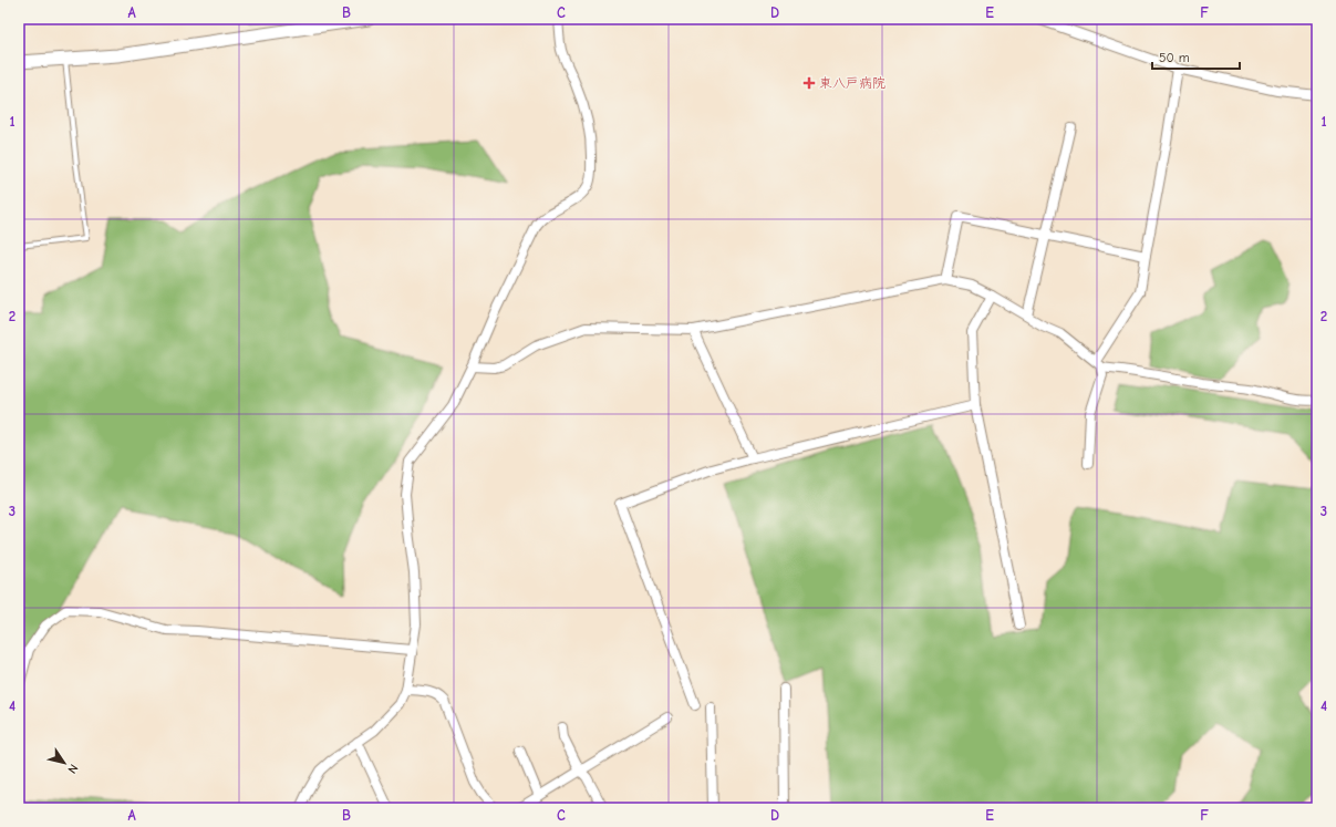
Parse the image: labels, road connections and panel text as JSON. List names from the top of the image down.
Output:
{
  "places": {
    "health": ["東八戸病院"]
  },
  "scale_bar": "50 m",
  "north": "bottom right",
  "grid": {
    "columns": [
      "A",
      "B",
      "C",
      "D",
      "E",
      "F"
    ],
    "rows": [
      "1",
      "2",
      "3",
      "4"
    ]
  }
}
